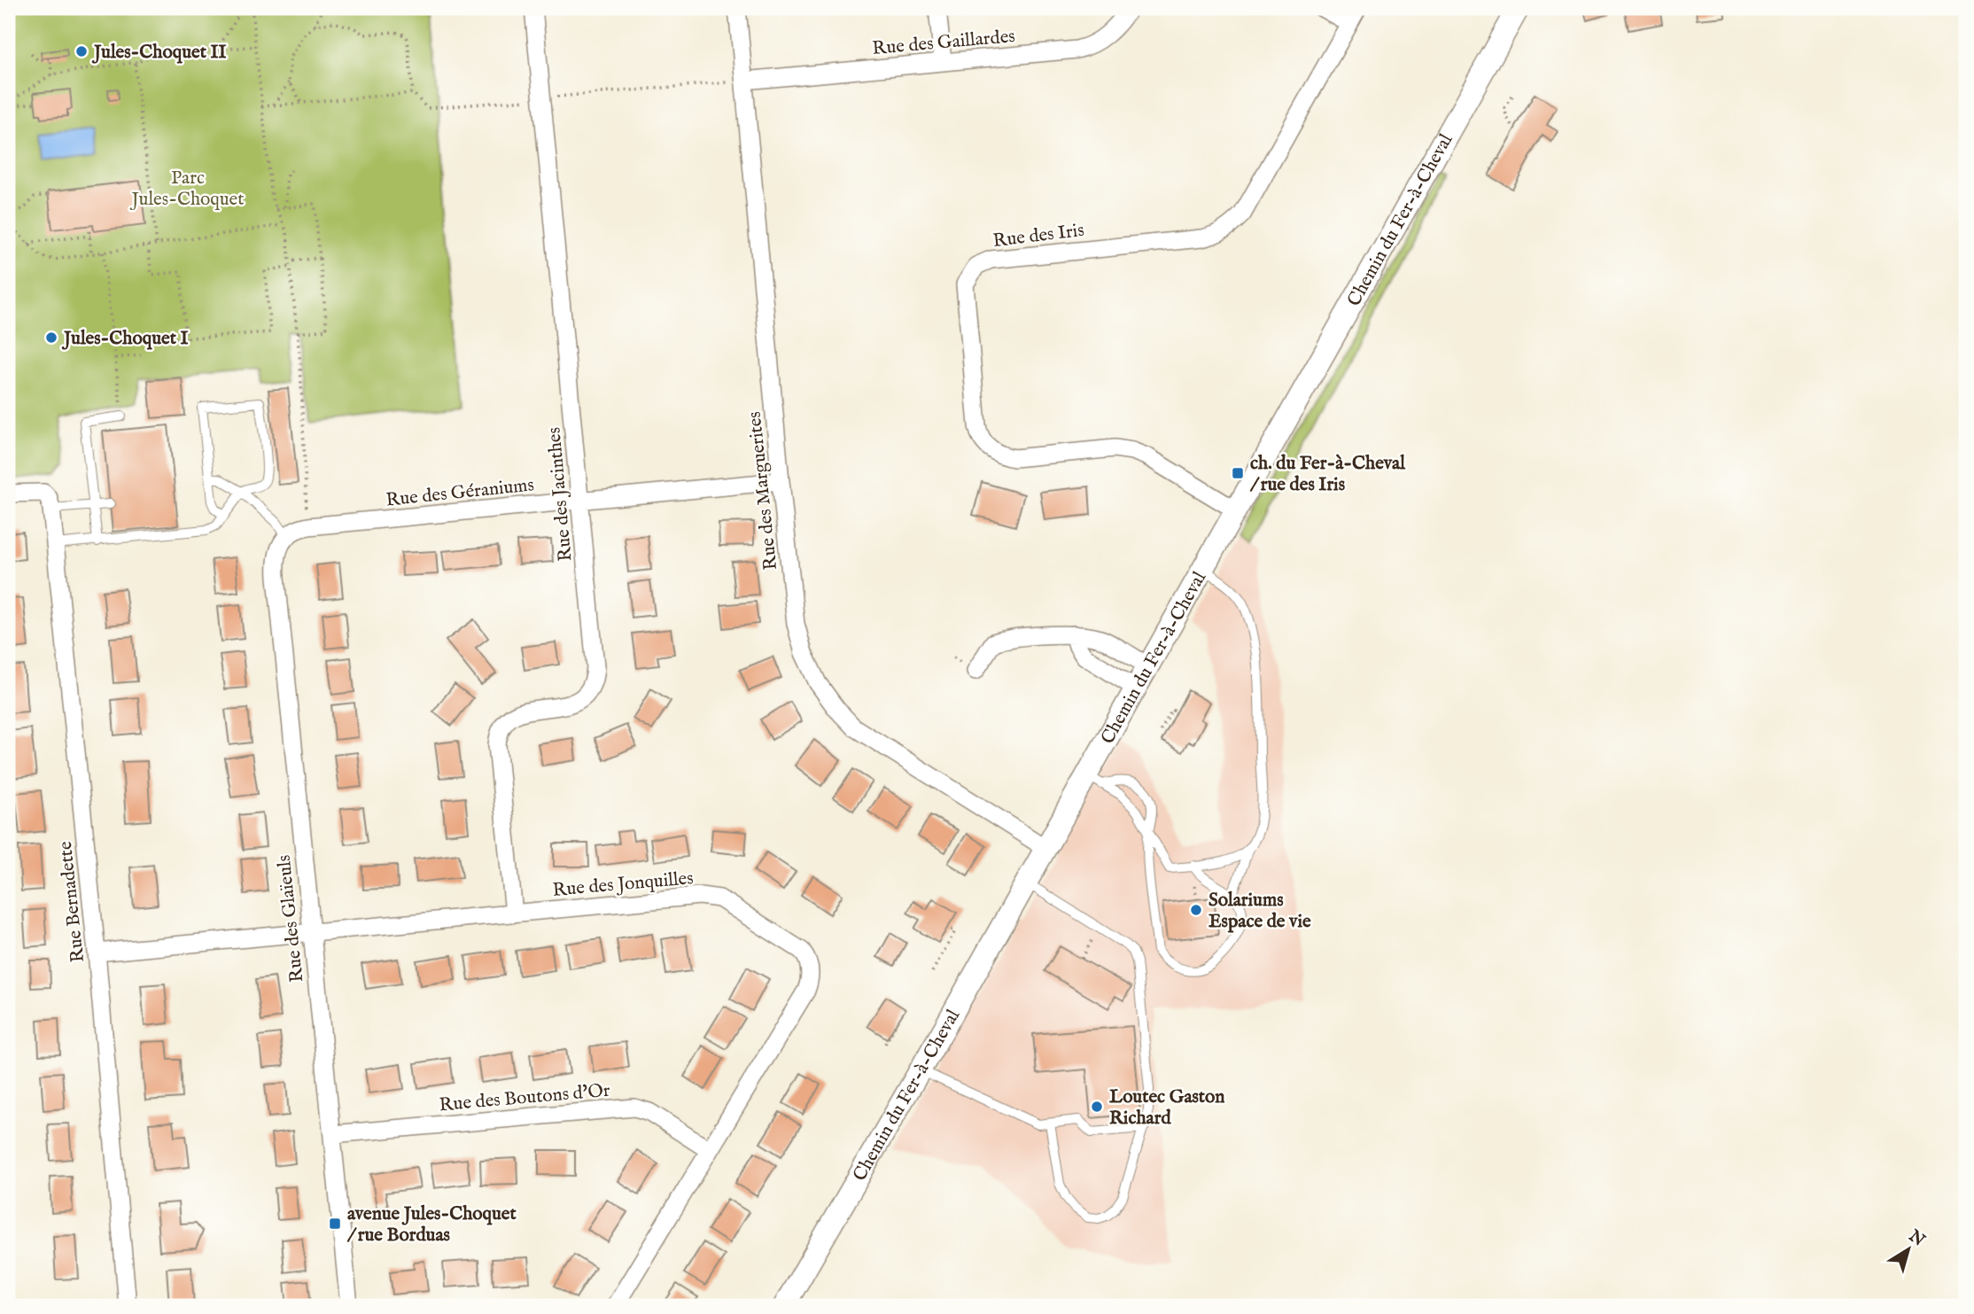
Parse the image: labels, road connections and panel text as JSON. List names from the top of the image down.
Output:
{
  "streets": {
    "street": [
      "Rue des Gaillardes",
      "Chemin du Fer-à-Cheval",
      "Rue des Iris",
      "Rue des Marguerites",
      "Rue des Géraniums",
      "Rue des Jacinthes",
      "Rue des Jonquilles",
      "Rue Bernadette",
      "Rue des Glaïeuls",
      "Rue des Boutons d'Or"
    ]
  },
  "crossings": [
    ["Rue des Gaillardes", "Rue des Marguerites"],
    ["Chemin du Fer-à-Cheval", "Rue des Iris"],
    ["Chemin du Fer-à-Cheval", "Rue des Marguerites"],
    ["Rue des Marguerites", "Rue des Géraniums"],
    ["Rue des Géraniums", "Rue des Jacinthes"],
    ["Rue des Géraniums", "Rue des Glaïeuls"],
    ["Rue des Jacinthes", "Rue des Jonquilles"],
    ["Rue des Jonquilles", "Rue Bernadette"],
    ["Rue des Jonquilles", "Rue des Glaïeuls"],
    ["Rue des Jonquilles", "Rue des Boutons d'Or"],
    ["Rue des Glaïeuls", "Rue des Boutons d'Or"]
  ],
  "parks": ["Parc Jules-Choquet"],
  "places": {
    "other": [
      "Jules-Choquet II",
      "Jules-Choquet I",
      "Solariums Espace de vie",
      "Loutec Gaston Richard"
    ],
    "transit": ["ch. du Fer-à-Cheval / rue des Iris", "avenue Jules-Choquet / rue Borduas"]
  },
  "north": "top right"
}
